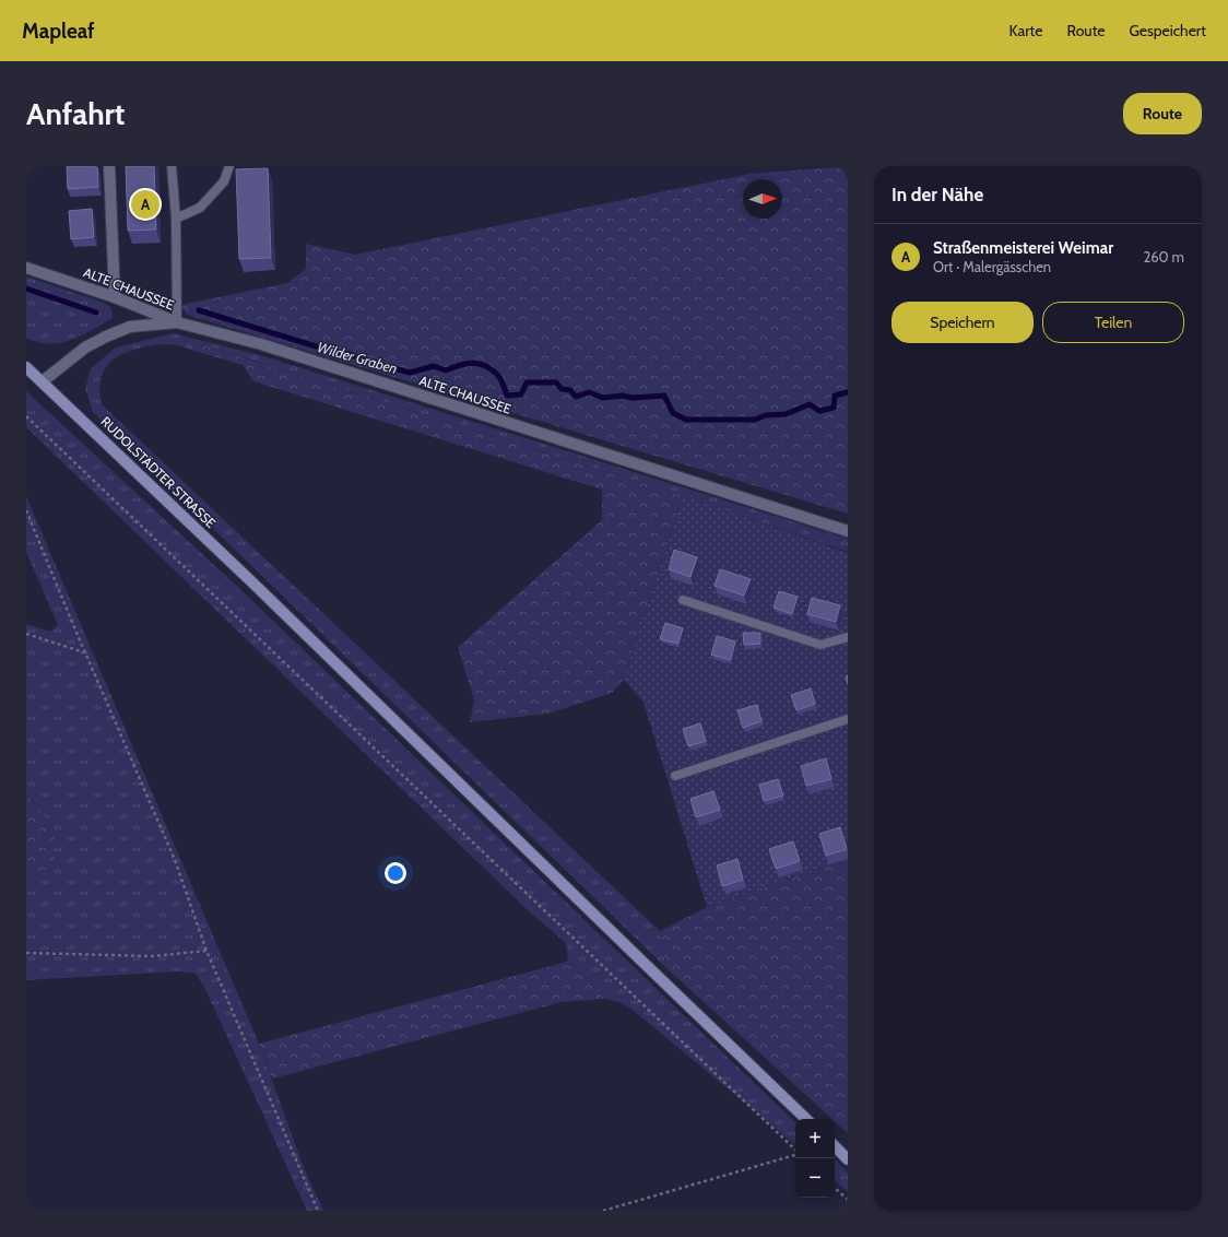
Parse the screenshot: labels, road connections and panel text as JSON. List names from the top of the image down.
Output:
{
  "streets": {
    "main road": ["RUDOLSTÄDTER STRASSE"],
    "street": ["ALTE CHAUSSEE"]
  },
  "water": ["Wilder Graben"],
  "north": "right",
  "page": {
    "header": "Mapleaf",
    "nav": ["Karte", "Route", "Gespeichert"],
    "buttons": [
      "Route",
      ["Speichern", "Teilen"]
    ],
    "title": "Anfahrt",
    "heading": "In der Nähe",
    "pins": "A",
    "list": [
      {
        "mark": "A",
        "name": "Straßenmeisterei Weimar",
        "note": "Ort · Malergässchen",
        "value": "260 m"
      }
    ],
    "map_buttons": ["+", "−"]
  }
}
